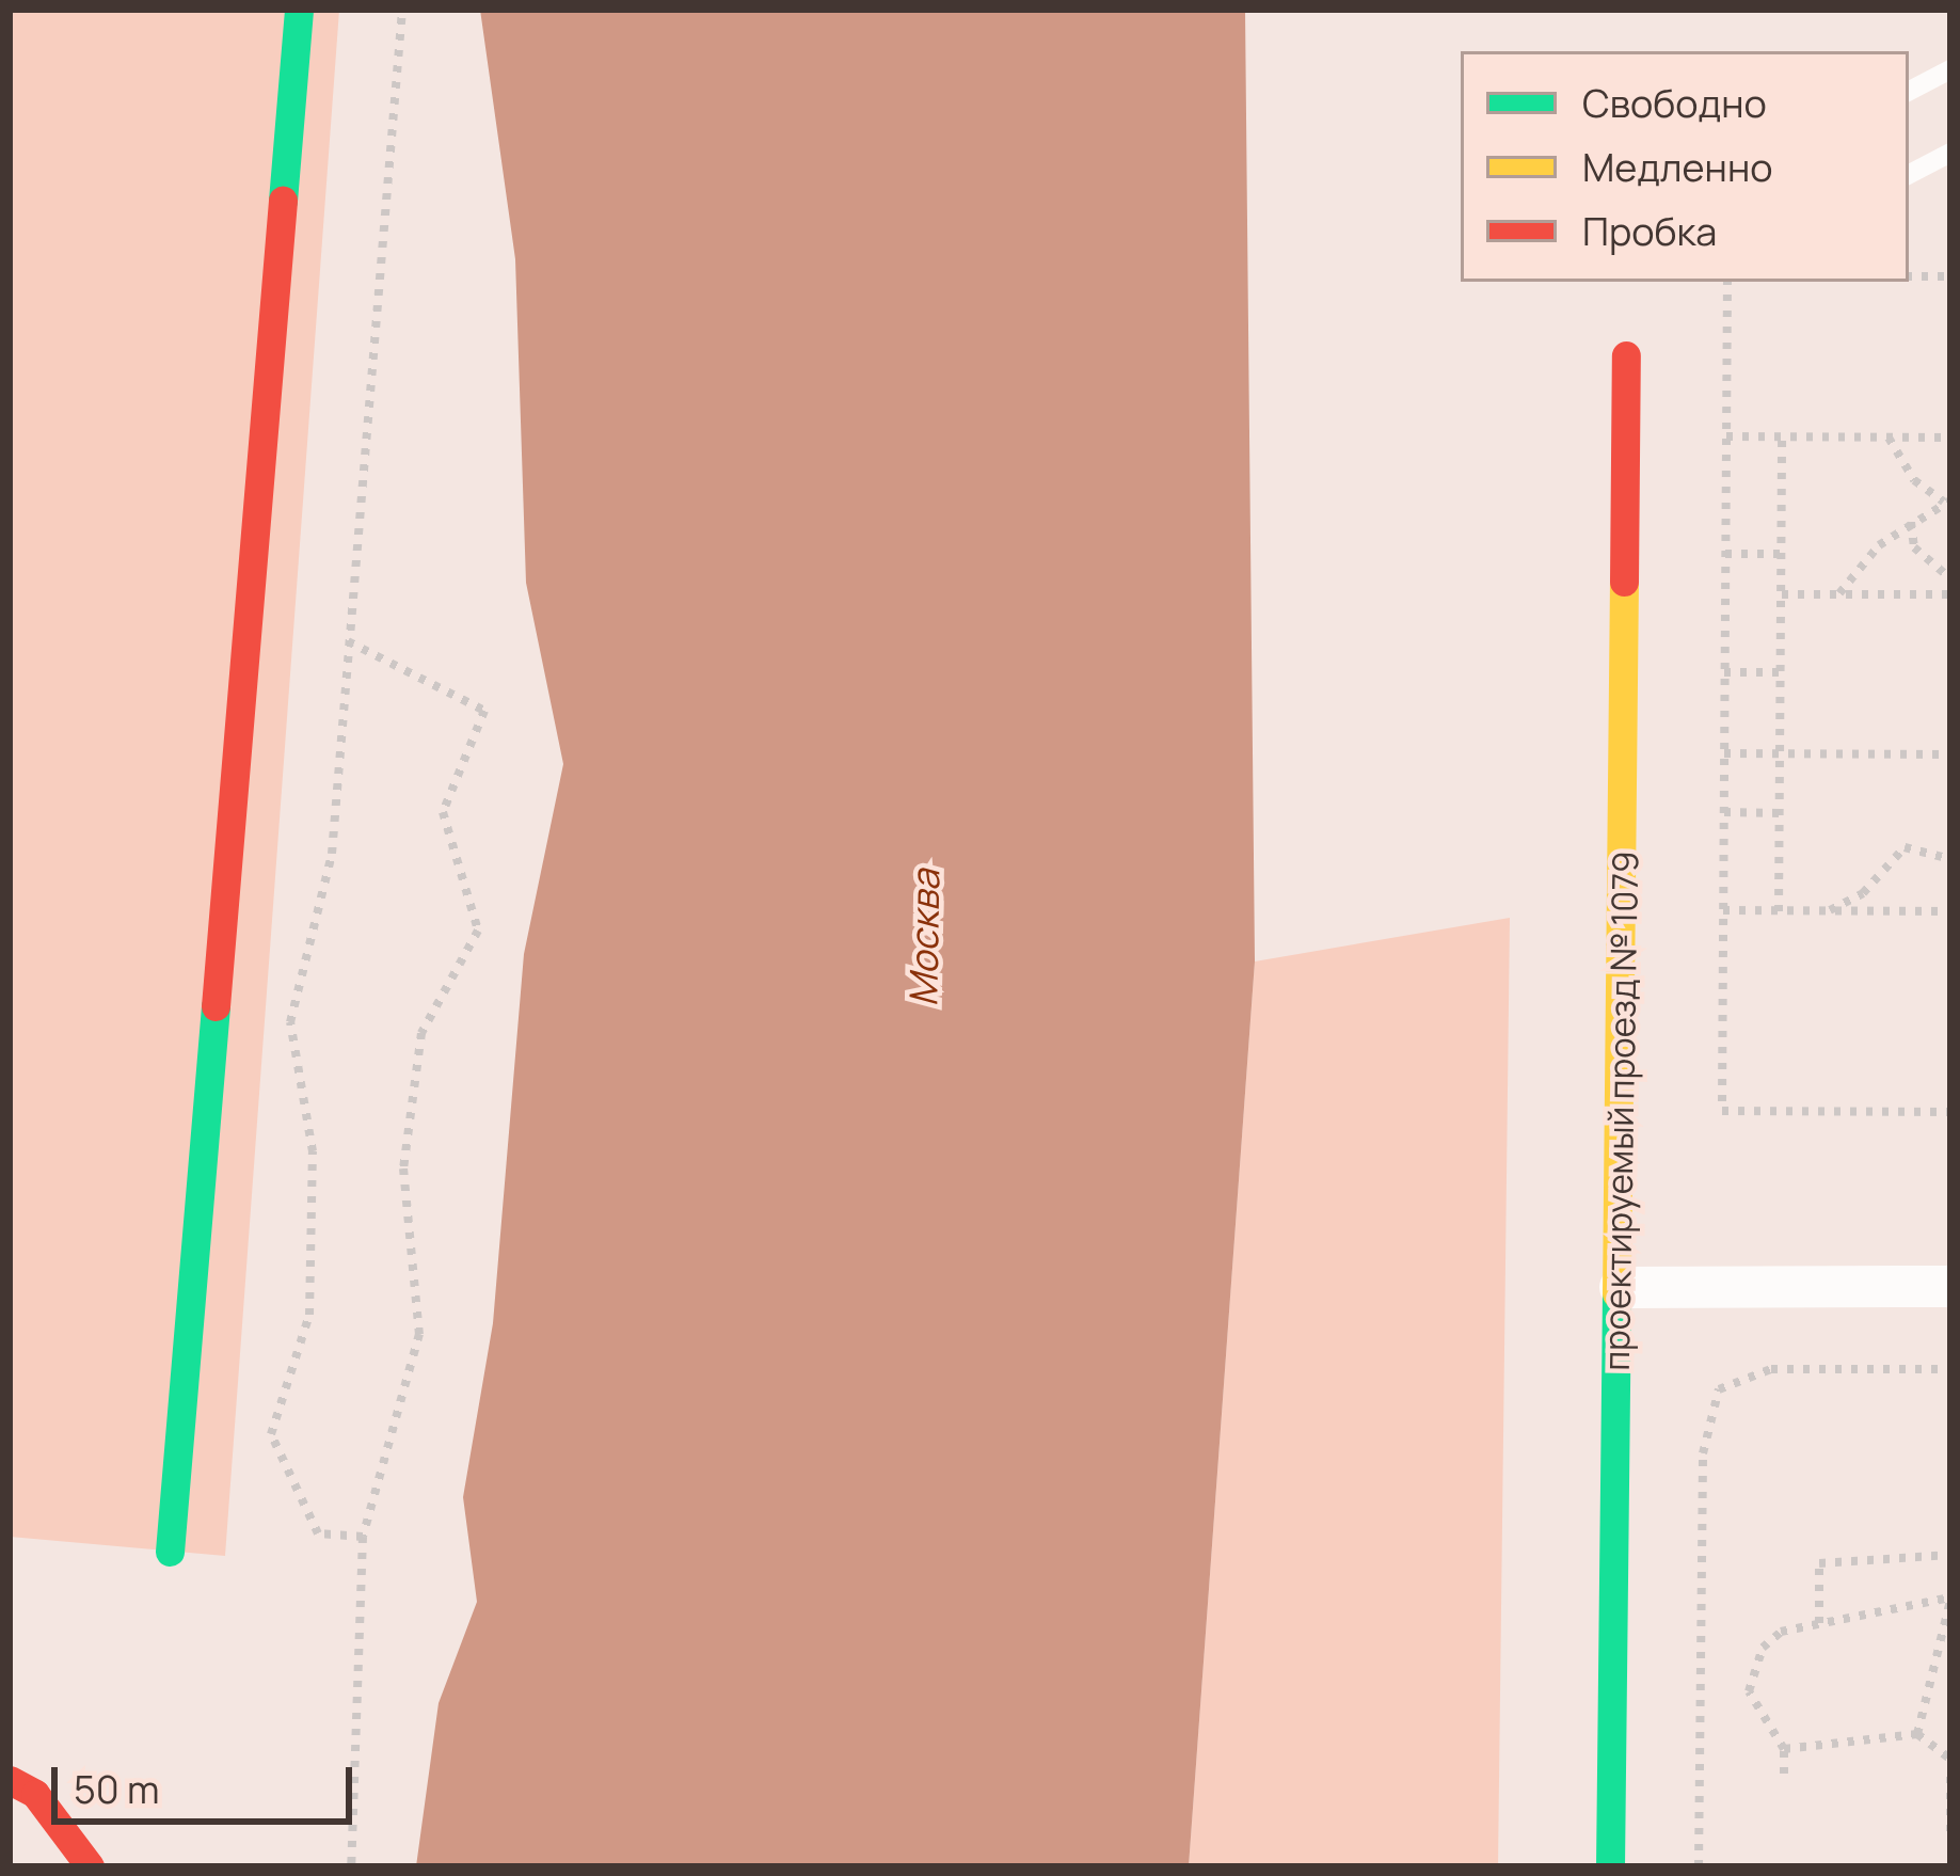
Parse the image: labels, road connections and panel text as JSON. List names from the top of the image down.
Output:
{
  "streets": {
    "street": ["проектируемый проезд № 1079"]
  },
  "water": ["Москва"],
  "legend": ["Свободно", "Медленно", "Пробка"],
  "scale_bar": "50 m"
}
